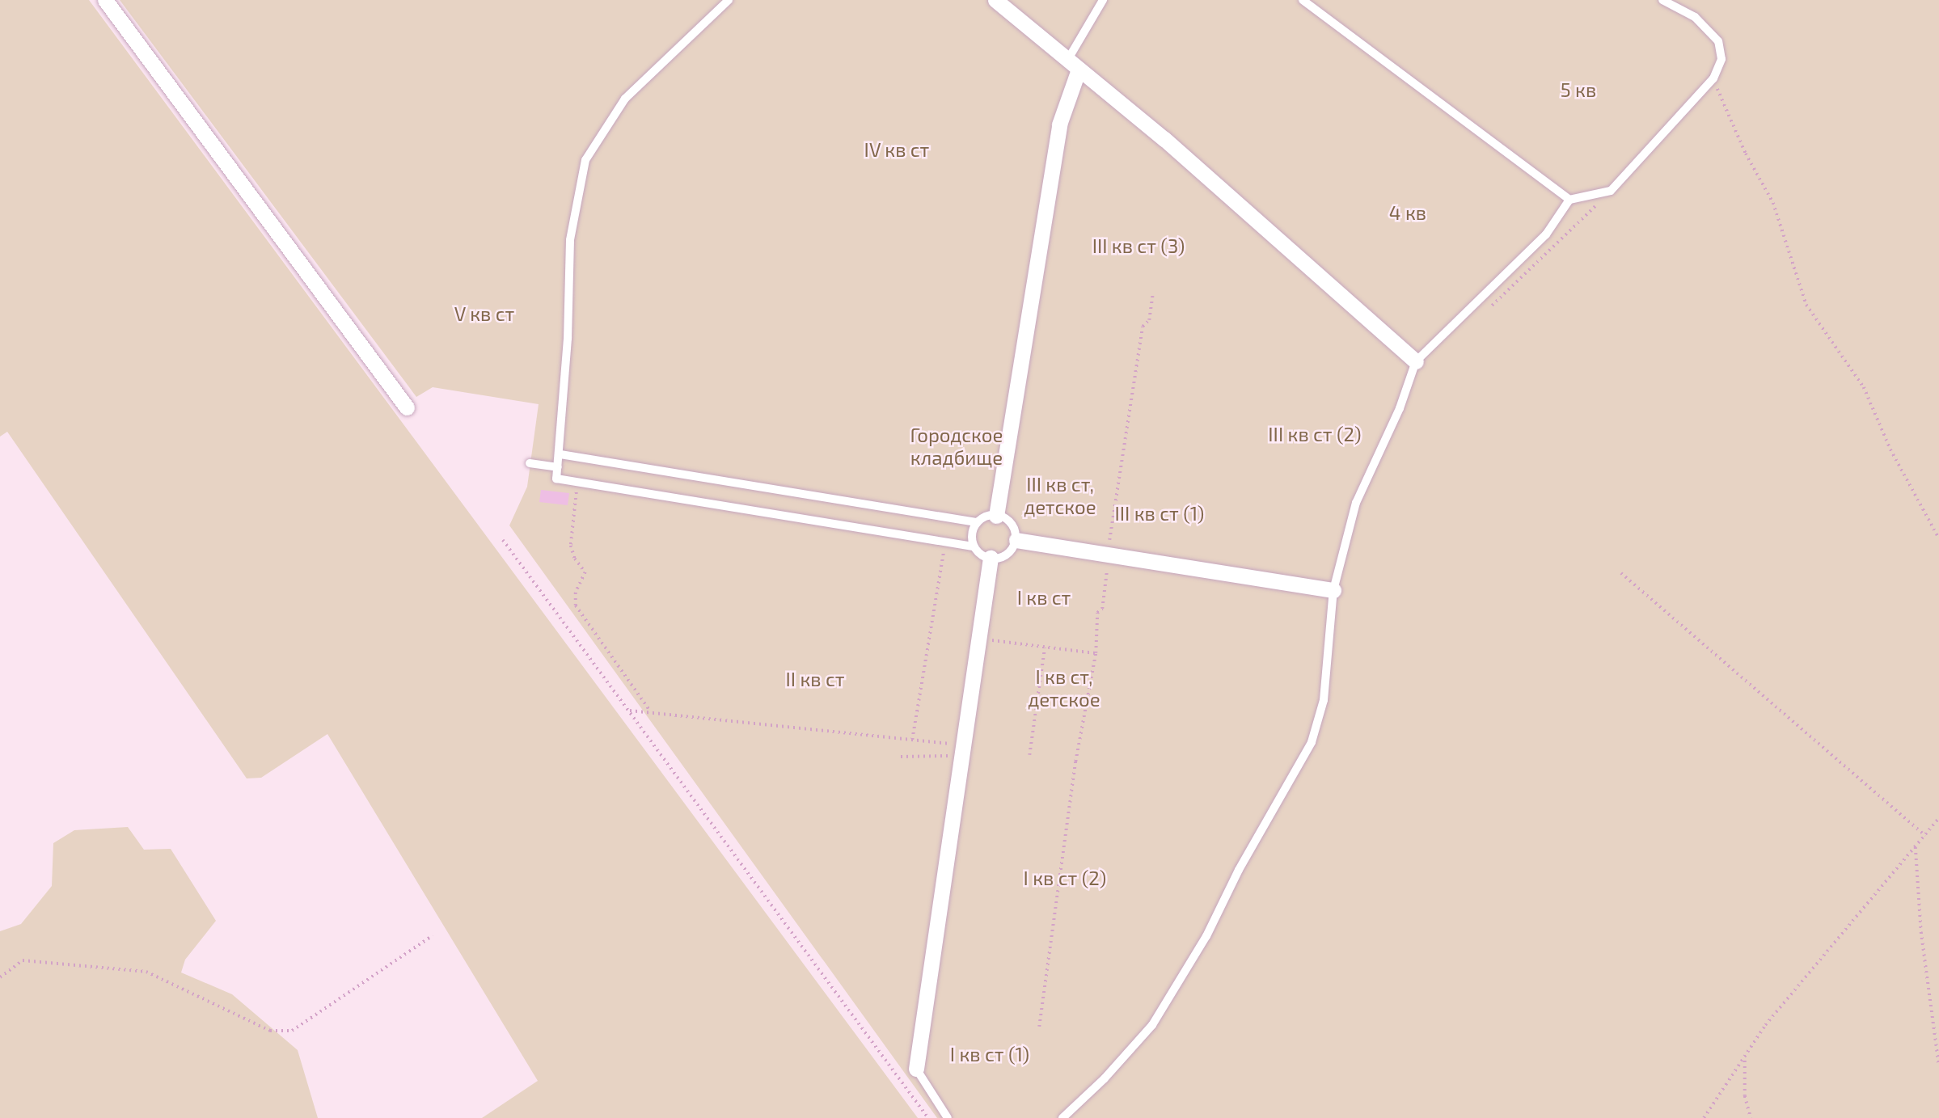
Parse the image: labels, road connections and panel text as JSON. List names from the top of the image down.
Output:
{
  "parks": [
    "5 кв",
    "IV кв ст",
    "4 кв",
    "III кв ст (3)",
    "V кв ст",
    "III кв ст (2)",
    "Городское кладбище",
    "III кв ст, детское",
    "III кв ст (1)",
    "I кв ст",
    "I кв ст, детское",
    "II кв ст",
    "I кв ст (2)",
    "I кв ст (1)"
  ]
}
